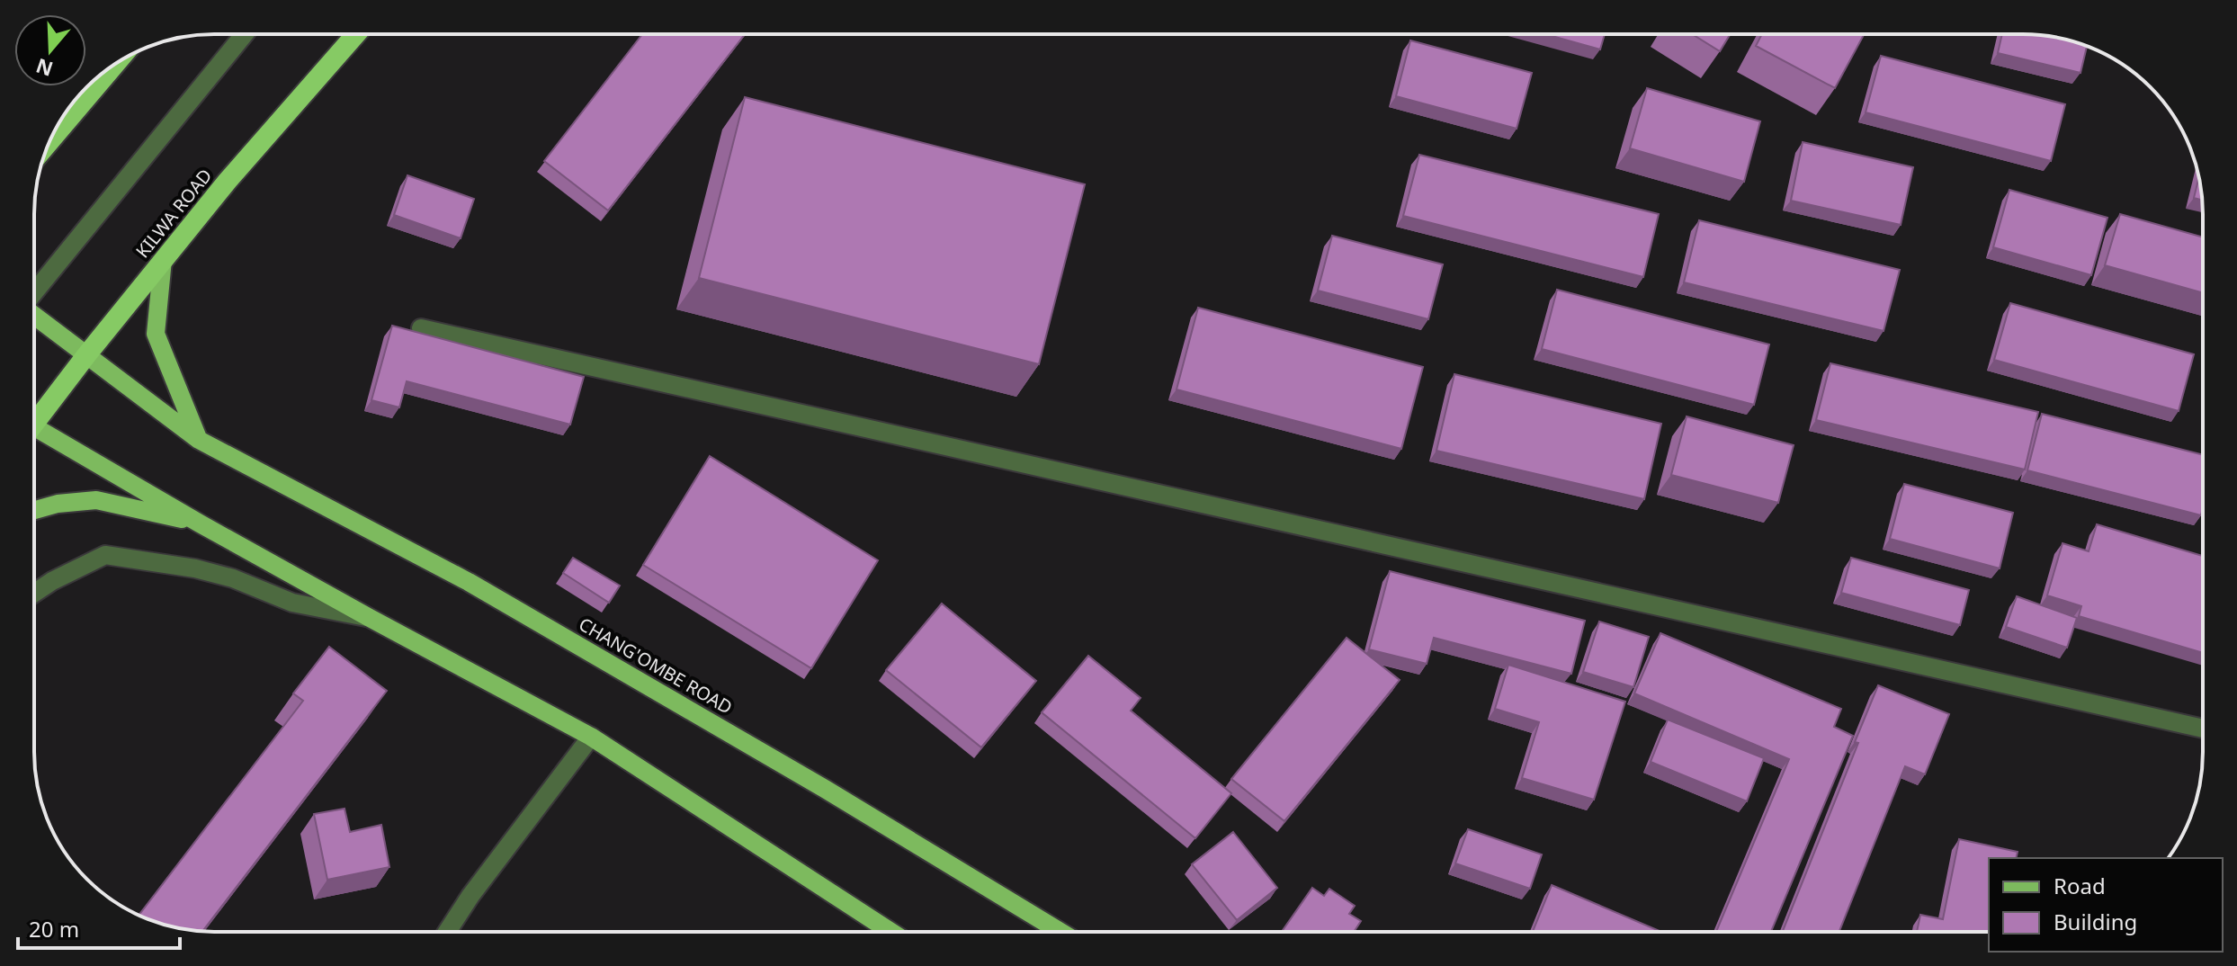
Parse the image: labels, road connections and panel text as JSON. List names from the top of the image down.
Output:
{
  "streets": {
    "highway": ["KILWA ROAD"],
    "main road": ["CHANG'OMBE ROAD"]
  },
  "crossings": [
    ["KILWA ROAD", "CHANG'OMBE ROAD"]
  ],
  "legend": ["Road", "Building"],
  "scale_bar": "20 m",
  "north": "bottom"
}
